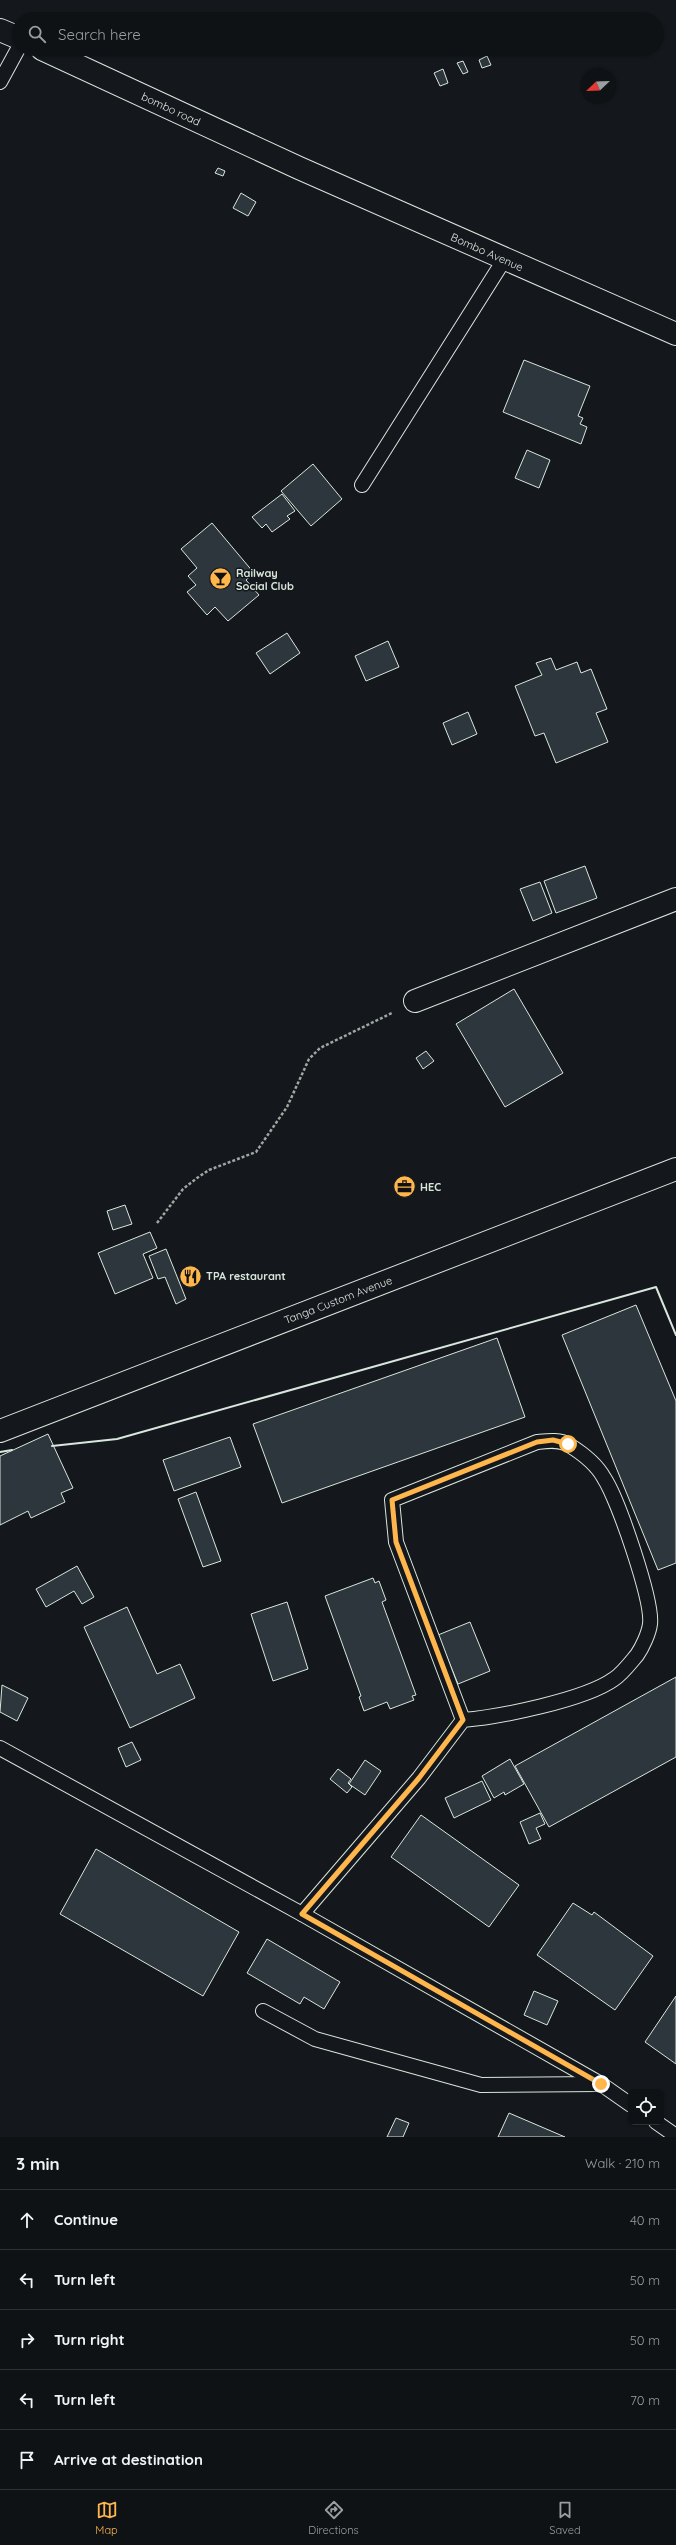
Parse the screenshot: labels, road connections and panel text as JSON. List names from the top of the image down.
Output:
{
  "streets": {
    "street": ["bombo road", "Bombo Avenue", "Tanga Custom Avenue"]
  },
  "crossings": [
    ["bombo road", "Bombo Avenue"]
  ],
  "places": {
    "bar": ["Railway Social Club"],
    "office": ["HEC"],
    "restaurant": ["TPA restaurant"]
  },
  "north": "bottom left",
  "page": {
    "search": "Search here",
    "heading": ["3 min", "Walk · 210 m"],
    "list": [
      ["Continue", "40 m"],
      ["Turn left", "50 m"],
      ["Turn right", "50 m"],
      ["Turn left", "70 m"],
      "Arrive at destination"
    ],
    "nav": ["Map", "Directions", "Saved"]
  }
}
